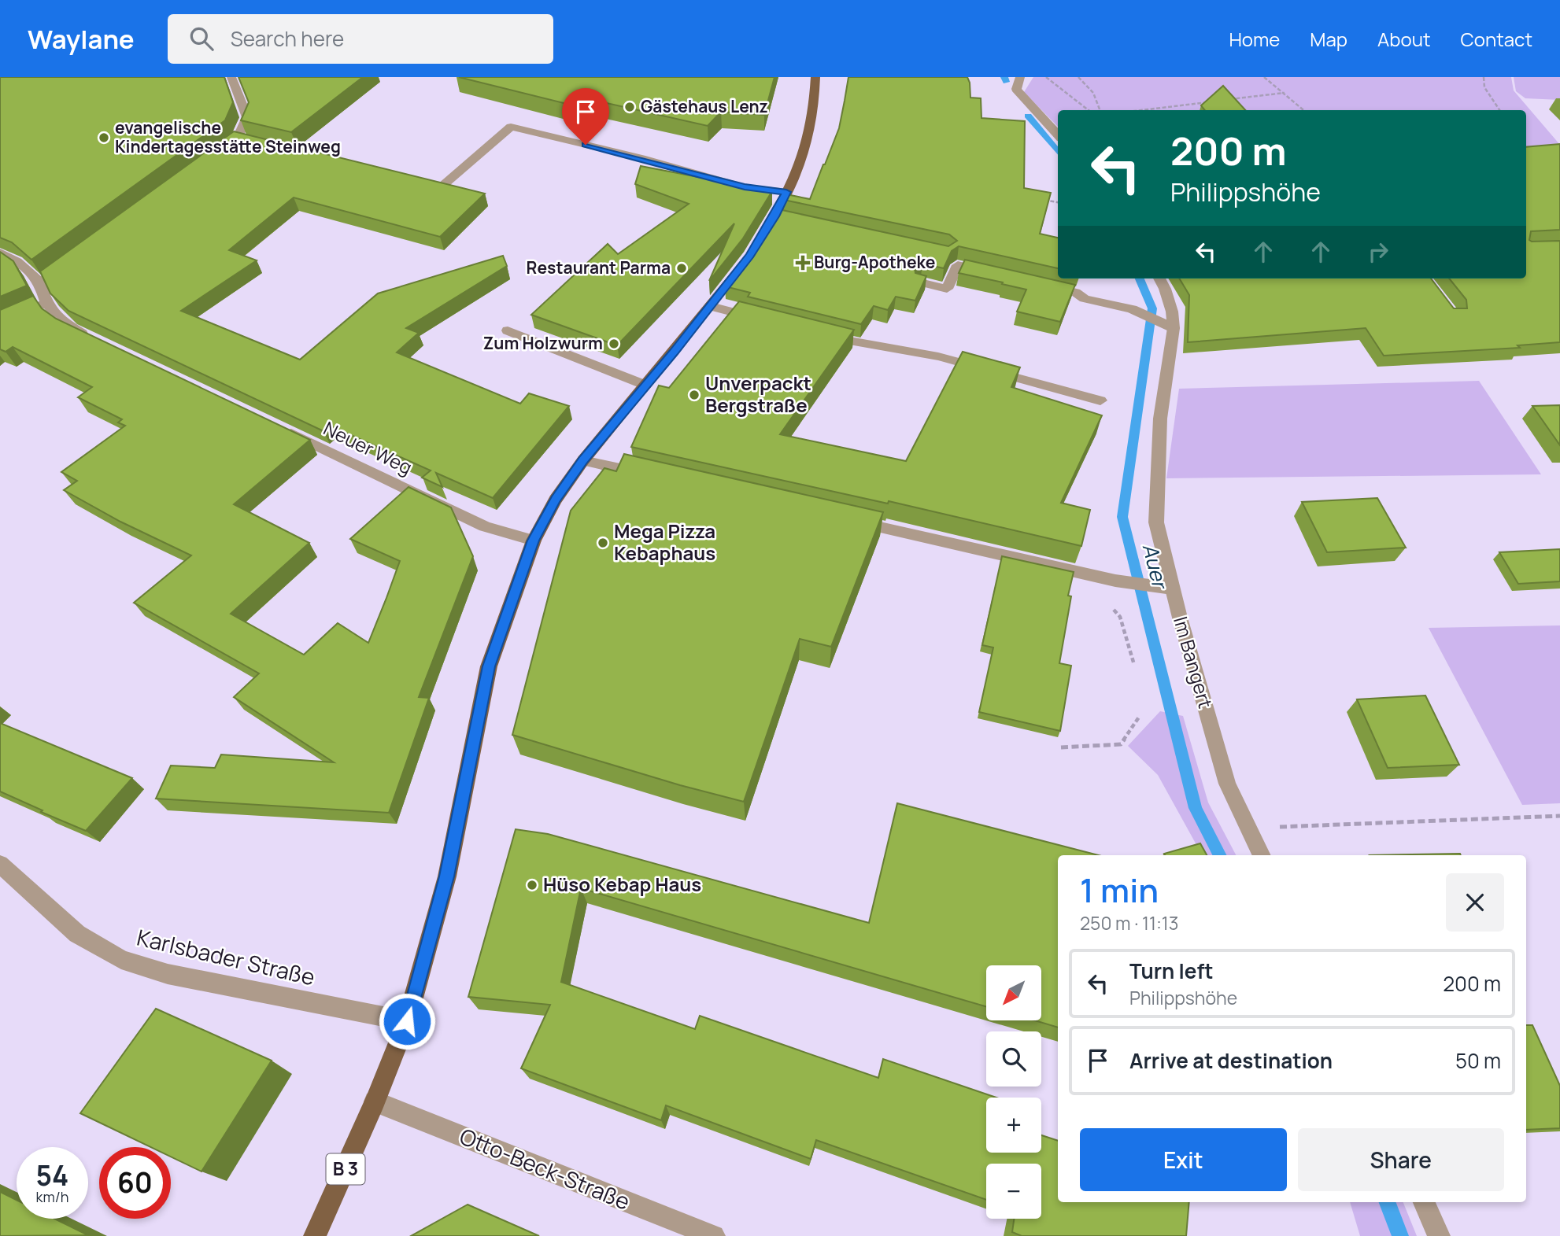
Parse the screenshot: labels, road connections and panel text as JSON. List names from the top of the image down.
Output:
{
  "streets": {
    "main road": ["B 3"],
    "street": [
      "Neuer Weg",
      "Im Bangert",
      "Karlsbader Straße",
      "Otto-Beck-Straße"
    ]
  },
  "crossings": [
    ["Neuer Weg", "B 3"],
    ["Karlsbader Straße", "B 3"],
    ["B 3", "Otto-Beck-Straße"]
  ],
  "water": ["Auer"],
  "places": {
    "other": [
      "Gästehaus Lenz",
      "evangelische Kindertagesstätte Steinweg",
      "Restaurant Parma",
      "Zum Holzwurm",
      "Unverpackt Bergstraße",
      "Mega Pizza Kebaphaus",
      "Hüso Kebap Haus"
    ],
    "health": ["Burg-Apotheke"]
  },
  "north": "bottom left",
  "page": {
    "header": "Waylane",
    "search": "Search here",
    "nav": [
      "Home",
      "Map",
      "About",
      "Contact"
    ],
    "turn": ["200 m", "Philippshöhe"],
    "heading": ["1 min", "250 m · 11:13"],
    "list": [
      {
        "name": "Turn left",
        "note": "Philippshöhe",
        "value": "200 m"
      },
      {
        "name": "Arrive at destination",
        "value": "50 m"
      }
    ],
    "map_buttons": ["+", "−"],
    "buttons": ["Exit", "Share"],
    "speed": "54 km/h",
    "limit": "60"
  }
}
